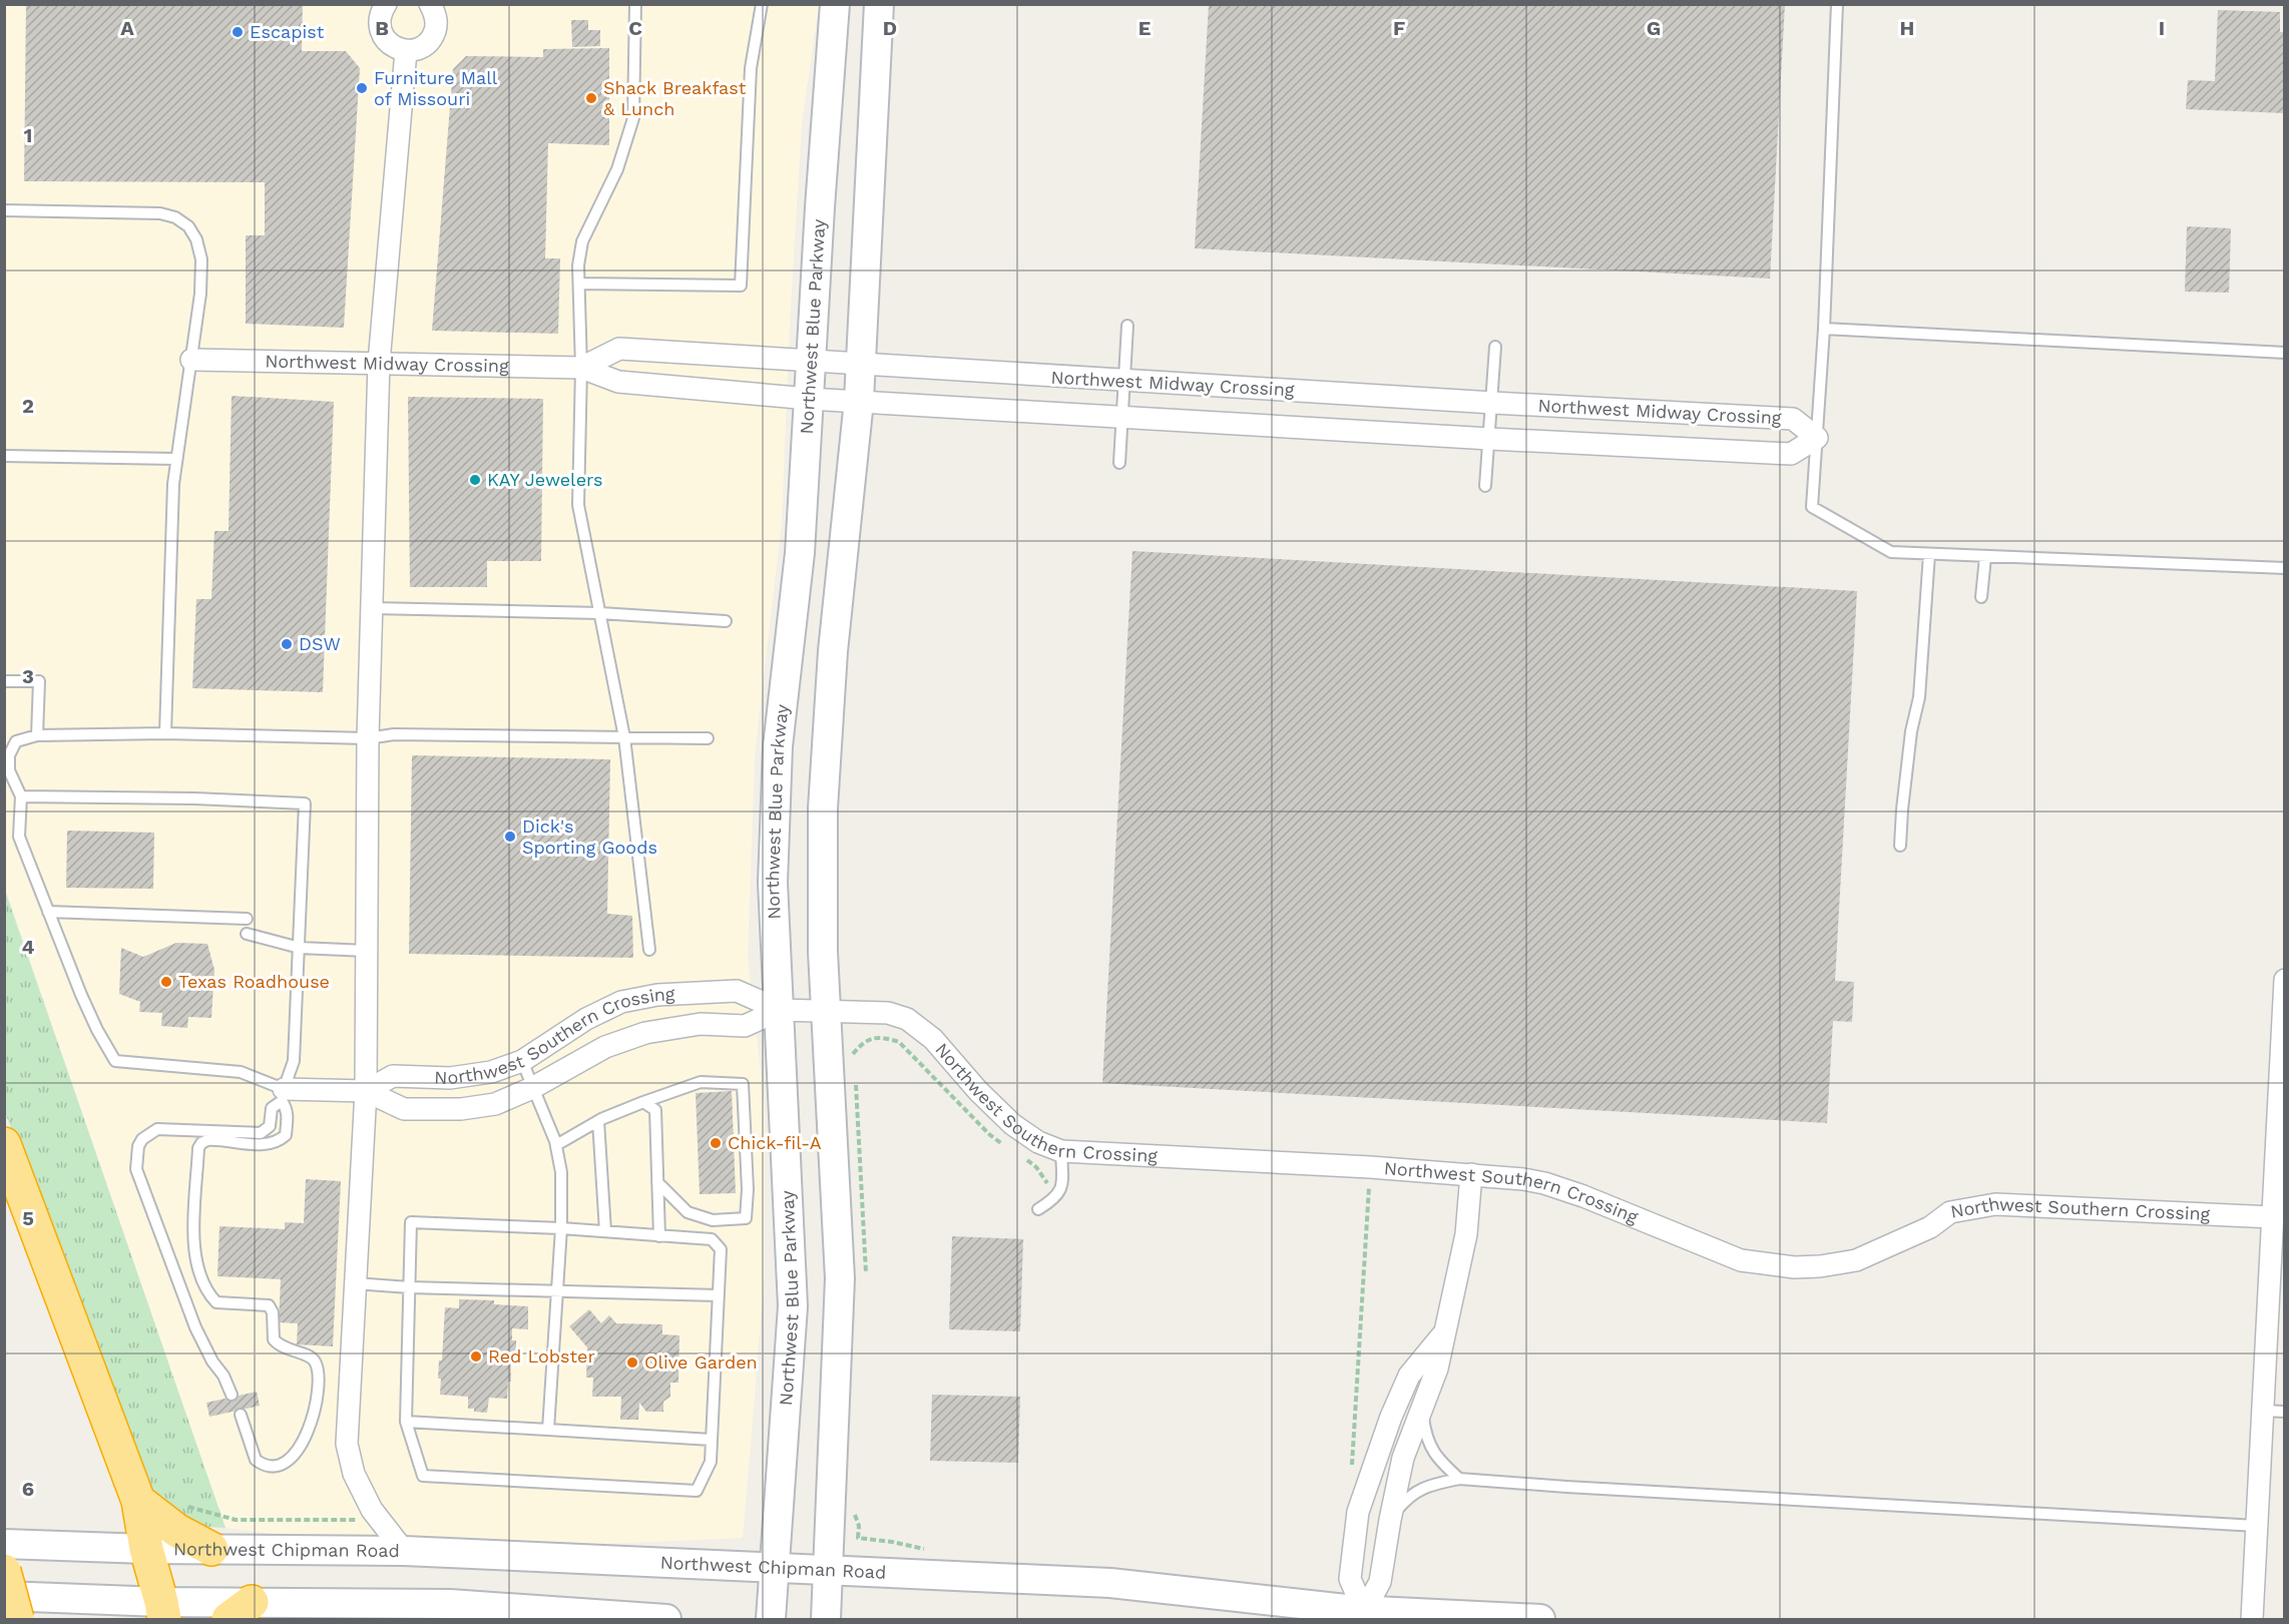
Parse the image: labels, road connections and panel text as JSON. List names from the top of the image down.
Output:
{
  "streets": {
    "street": [
      "Northwest Blue Parkway",
      "Northwest Midway Crossing",
      "Northwest Southern Crossing",
      "Northwest Chipman Road"
    ]
  },
  "crossings": [
    ["Northwest Blue Parkway", "Northwest Midway Crossing"],
    ["Northwest Blue Parkway", "Northwest Southern Crossing"],
    ["Northwest Blue Parkway", "Northwest Chipman Road"]
  ],
  "places": [
    "Escapist",
    "Furniture Mall of Missouri",
    "Shack Breakfast & Lunch",
    "KAY Jewelers",
    "DSW",
    "Dick's Sporting Goods",
    "Texas Roadhouse",
    "Chick-fil-A",
    "Red Lobster",
    "Olive Garden"
  ],
  "grid": {
    "columns": [
      "A",
      "B",
      "C",
      "D",
      "E",
      "F",
      "G",
      "H",
      "I"
    ],
    "rows": [
      "1",
      "2",
      "3",
      "4",
      "5",
      "6"
    ]
  }
}
